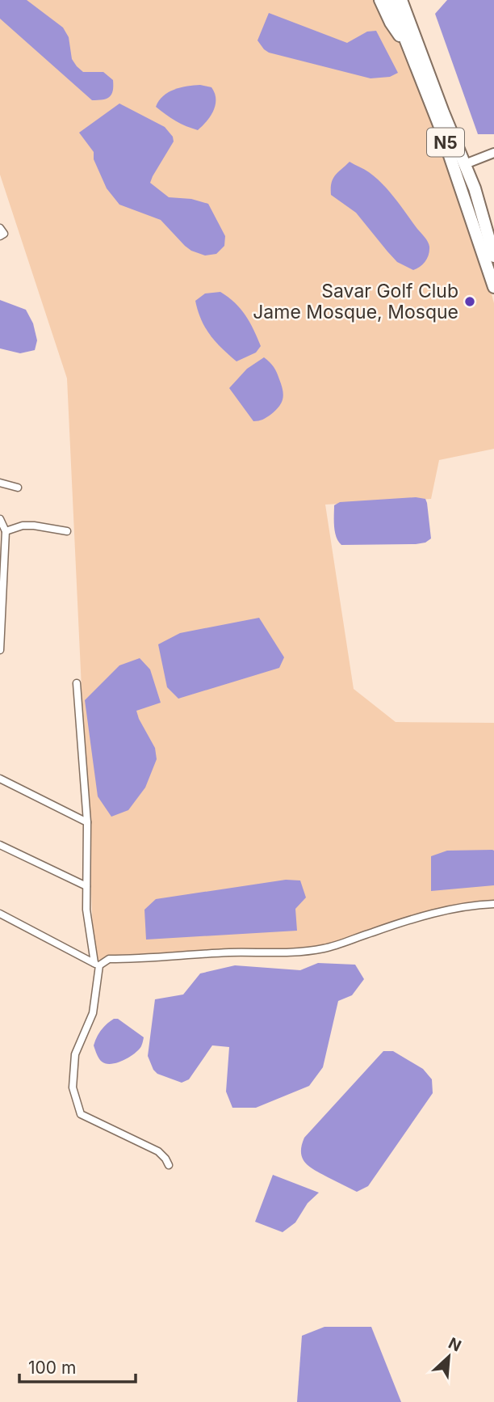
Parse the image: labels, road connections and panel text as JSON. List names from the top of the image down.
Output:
{
  "streets": {
    "highway": ["N5"]
  },
  "places": ["Savar Golf Club Jame Mosque, Mosque"],
  "scale_bar": "100 m",
  "north": "top right"
}
